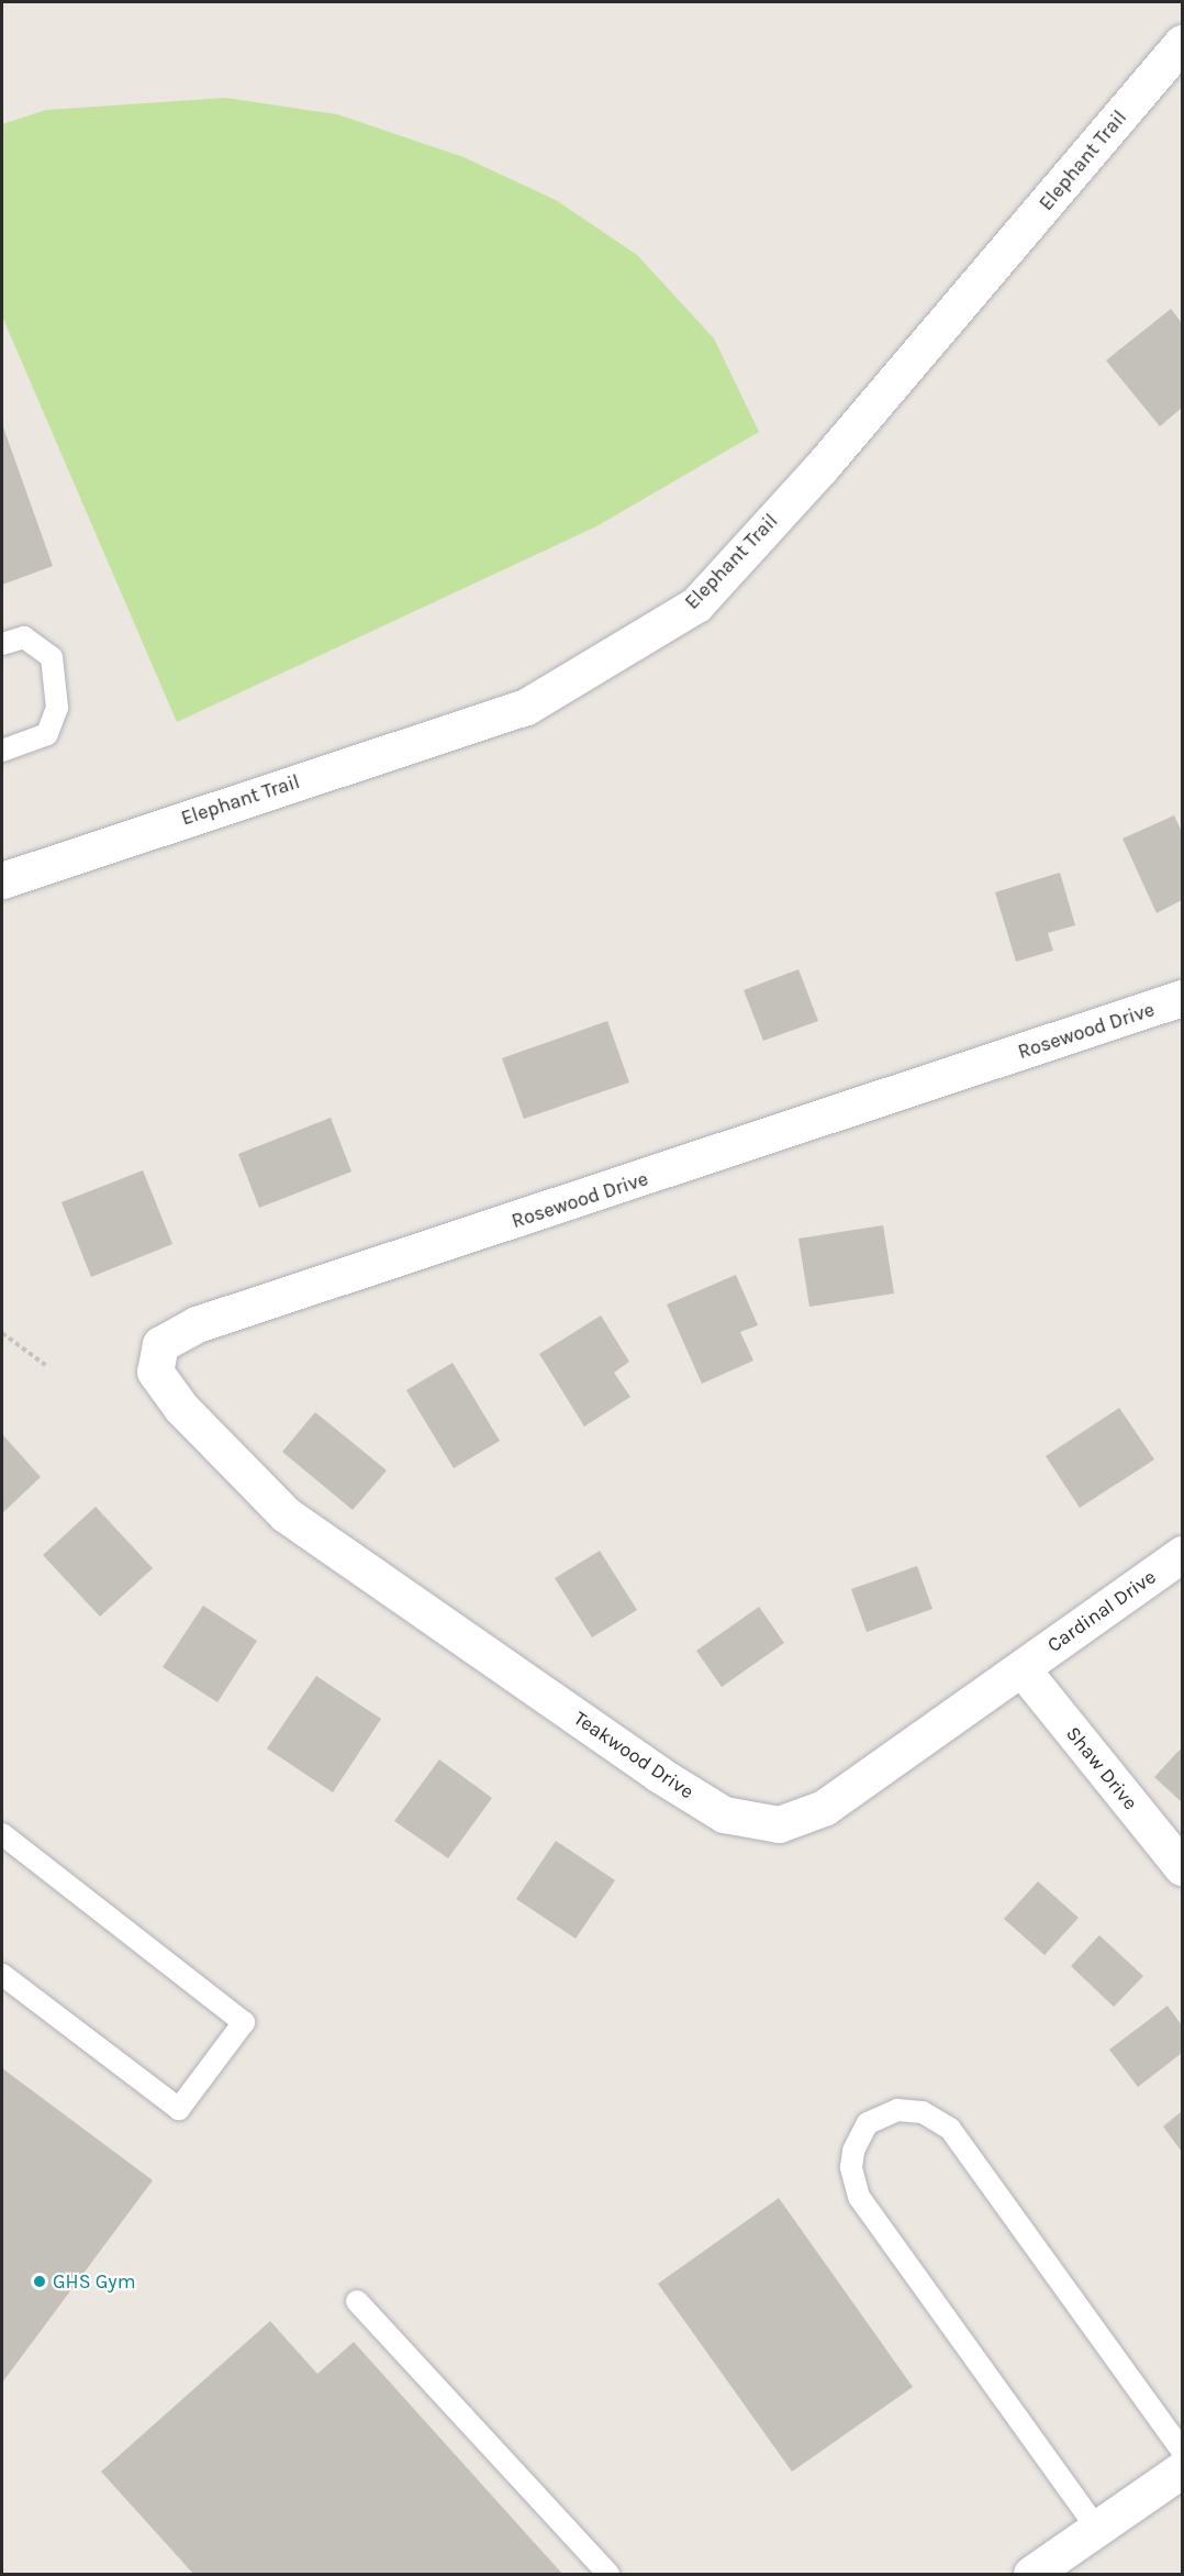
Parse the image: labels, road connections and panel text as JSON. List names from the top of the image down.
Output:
{
  "streets": {
    "street": [
      "Elephant Trail",
      "Rosewood Drive",
      "Cardinal Drive",
      "Teakwood Drive",
      "Shaw Drive"
    ]
  },
  "crossings": [
    ["Rosewood Drive", "Teakwood Drive"],
    ["Cardinal Drive", "Teakwood Drive"],
    ["Cardinal Drive", "Shaw Drive"],
    ["Teakwood Drive", "Shaw Drive"]
  ],
  "places": ["GHS Gym"]
}
